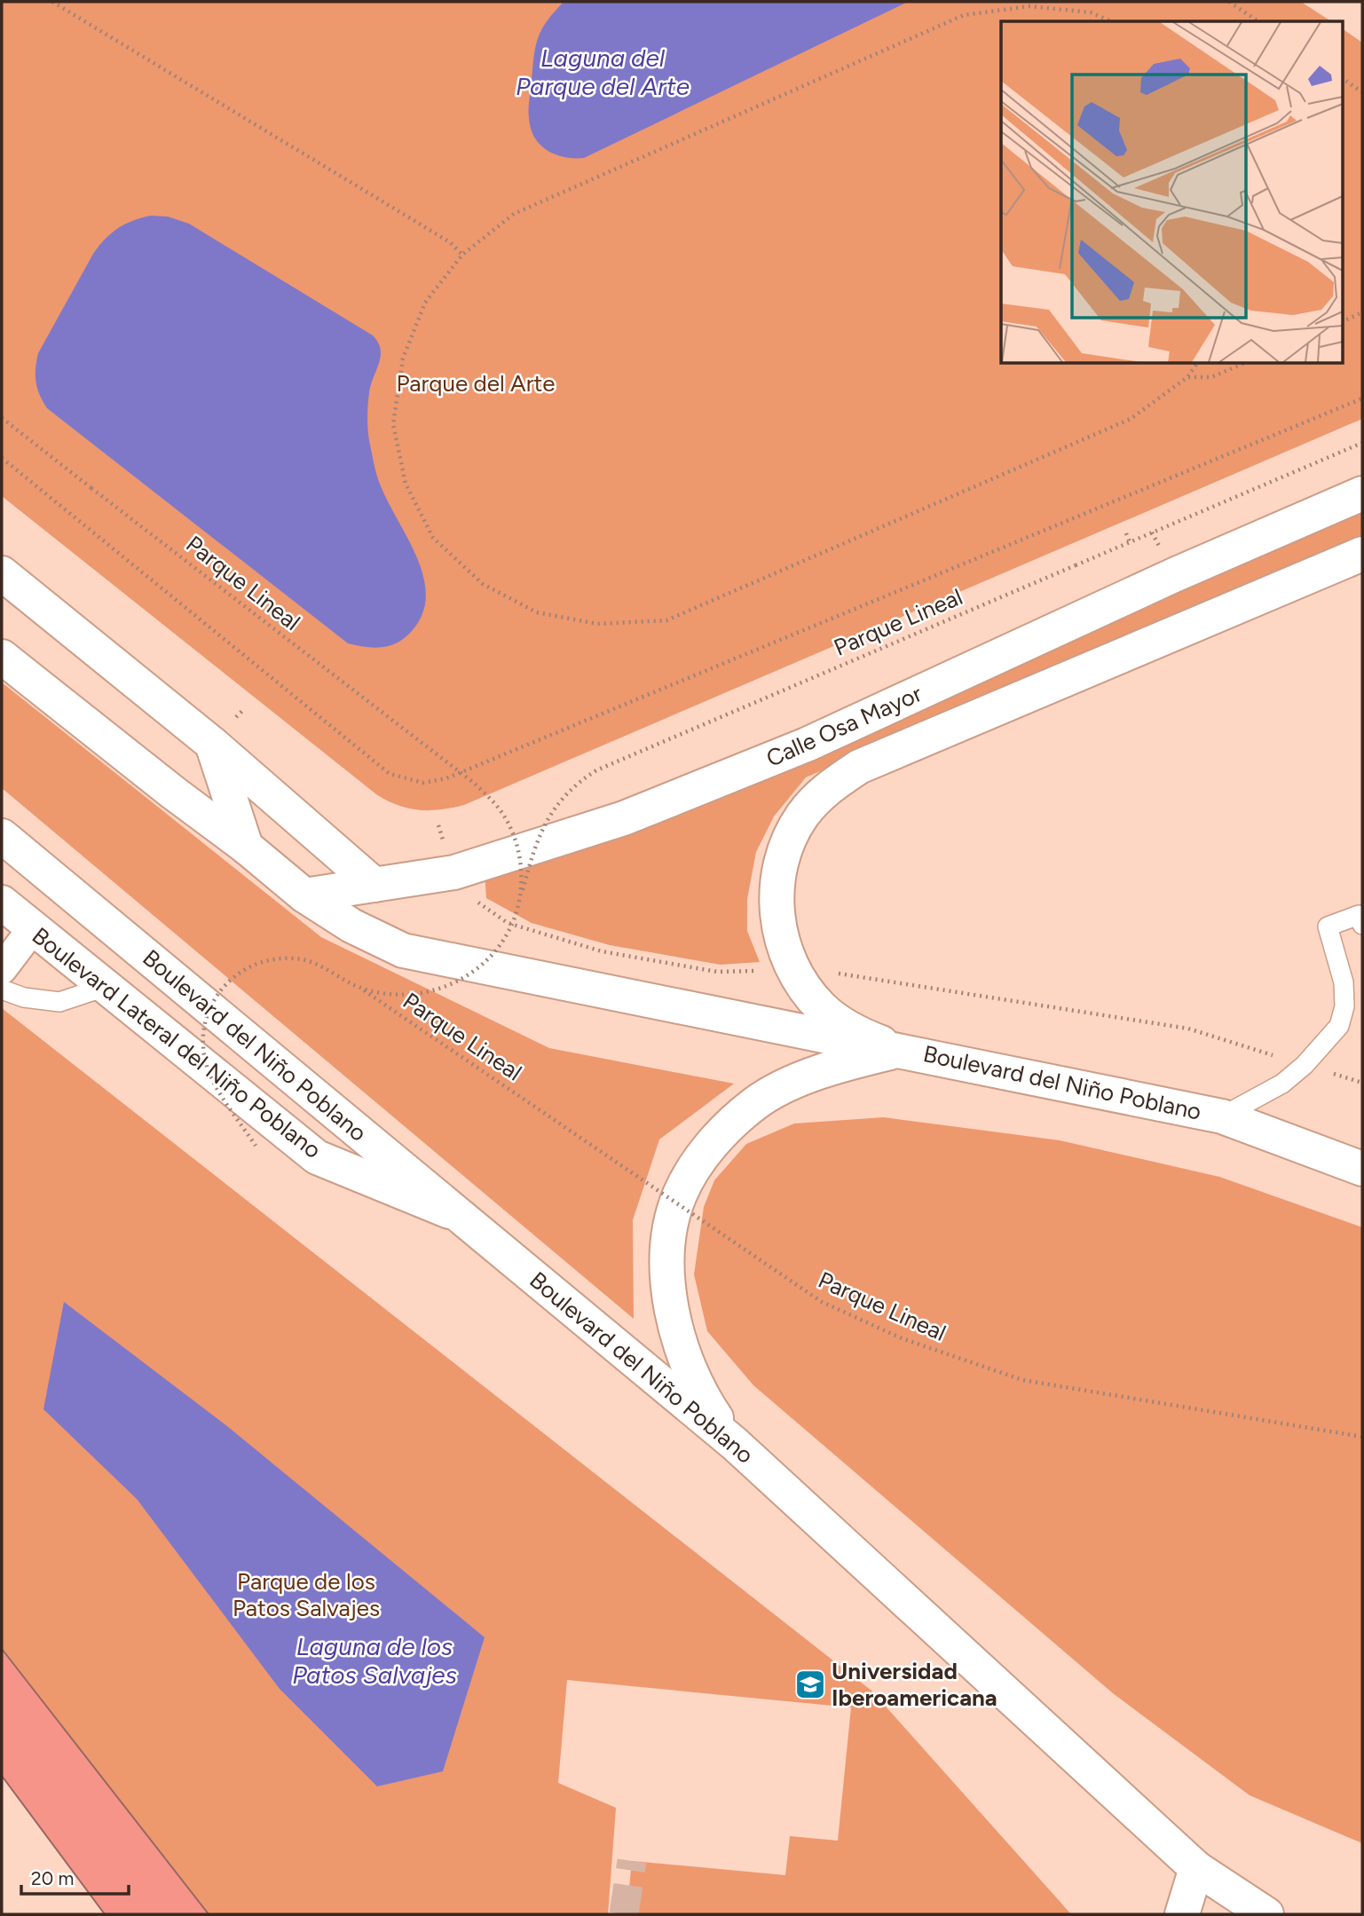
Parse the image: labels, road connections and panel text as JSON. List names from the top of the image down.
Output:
{
  "streets": {
    "main road": ["Calle Osa Mayor", "Boulevard Lateral del Niño Poblano", "Boulevard del Niño Poblano"],
    "path": ["Parque Lineal"]
  },
  "crossings": [
    ["Calle Osa Mayor", "Boulevard del Niño Poblano"],
    ["Boulevard Lateral del Niño Poblano", "Boulevard del Niño Poblano"]
  ],
  "water": ["Laguna del Parque del Arte", "Laguna de los Patos Salvajes"],
  "parks": ["Parque del Arte", "Parque de los Patos Salvajes"],
  "places": {
    "school or university": ["Universidad Iberoamericana"]
  },
  "scale_bar": "20 m"
}
